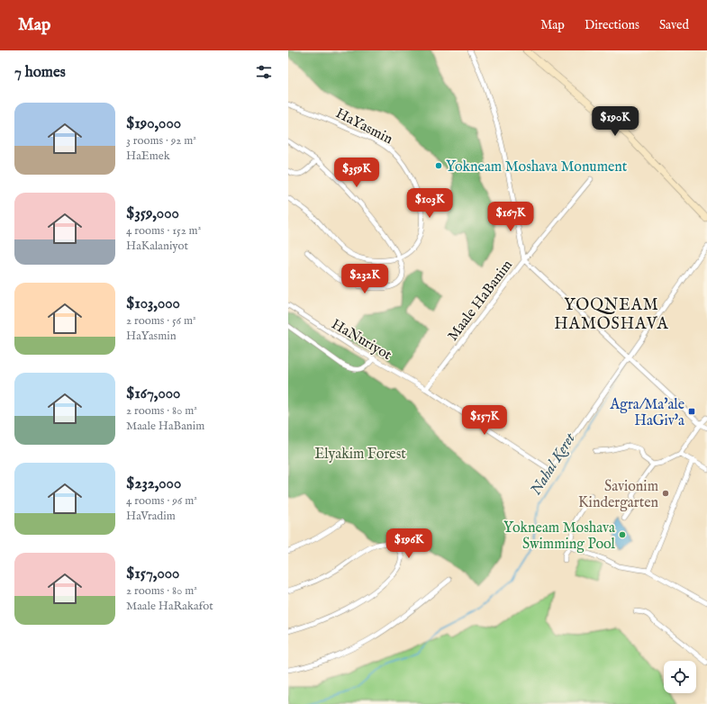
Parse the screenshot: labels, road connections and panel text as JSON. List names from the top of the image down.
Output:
{
  "streets": {
    "street": ["HaYasmin", "Maale HaBanim", "HaNuriyot"]
  },
  "crossings": [
    ["Maale HaBanim", "HaNuriyot"]
  ],
  "districts": ["YOQNEAM HAMOSHAVA"],
  "water": ["Nahal Keret"],
  "parks": ["Elyakim Forest"],
  "places": {
    "other": ["Yokneam Moshava Monument", "Savionim Kindergarten", "Yokneam Moshava Swimming Pool"],
    "transit": ["Agra/Ma'ale HaGiv'a"]
  },
  "page": {
    "header": "Map",
    "nav": ["Map", "Directions", "Saved"],
    "heading": "7 homes",
    "list": [
      {
        "name": "$190,000",
        "note": "3 rooms · 92 m² · HaEmek"
      },
      {
        "name": "$359,000",
        "note": "4 rooms · 152 m² · HaKalaniyot"
      },
      {
        "name": "$103,000",
        "note": "2 rooms · 56 m² · HaYasmin"
      },
      {
        "name": "$167,000",
        "note": "2 rooms · 80 m² · Maale HaBanim"
      },
      {
        "name": "$232,000",
        "note": "4 rooms · 96 m² · HaVradim"
      },
      {
        "name": "$157,000",
        "note": "2 rooms · 80 m² · Maale HaRakafot"
      }
    ],
    "price": [
      "$190K",
      "$359K",
      "$103K",
      "$167K",
      "$232K",
      "$157K",
      "$196K"
    ]
  }
}
